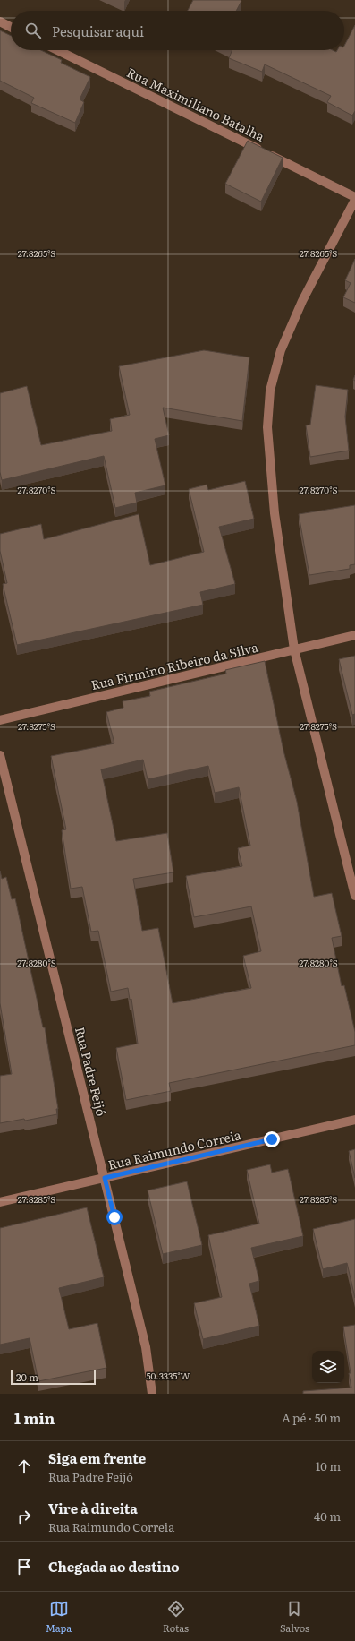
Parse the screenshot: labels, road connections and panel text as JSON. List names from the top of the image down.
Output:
{
  "streets": {
    "street": [
      "Rua Maximiliano Batalha",
      "Rua Firmino Ribeiro da Silva",
      "Rua Padre Feijó",
      "Rua Raimundo Correia"
    ]
  },
  "crossings": [
    ["Rua Padre Feijó", "Rua Raimundo Correia"]
  ],
  "scale_bar": "20 m",
  "page": {
    "search": "Pesquisar aqui",
    "scale": "20 m",
    "heading": ["1 min", "A pé · 50 m"],
    "list": [
      ["Siga em frente", "Rua Padre Feijó", "10 m"],
      ["Vire à direita", "Rua Raimundo Correia", "40 m"],
      "Chegada ao destino"
    ],
    "nav": ["Mapa", "Rotas", "Salvos"]
  },
  "coordinates": [
    "27.8265°S",
    "27.8270°S",
    "27.8275°S",
    "27.8280°S",
    "27.8285°S",
    "50.3335°W"
  ]
}
